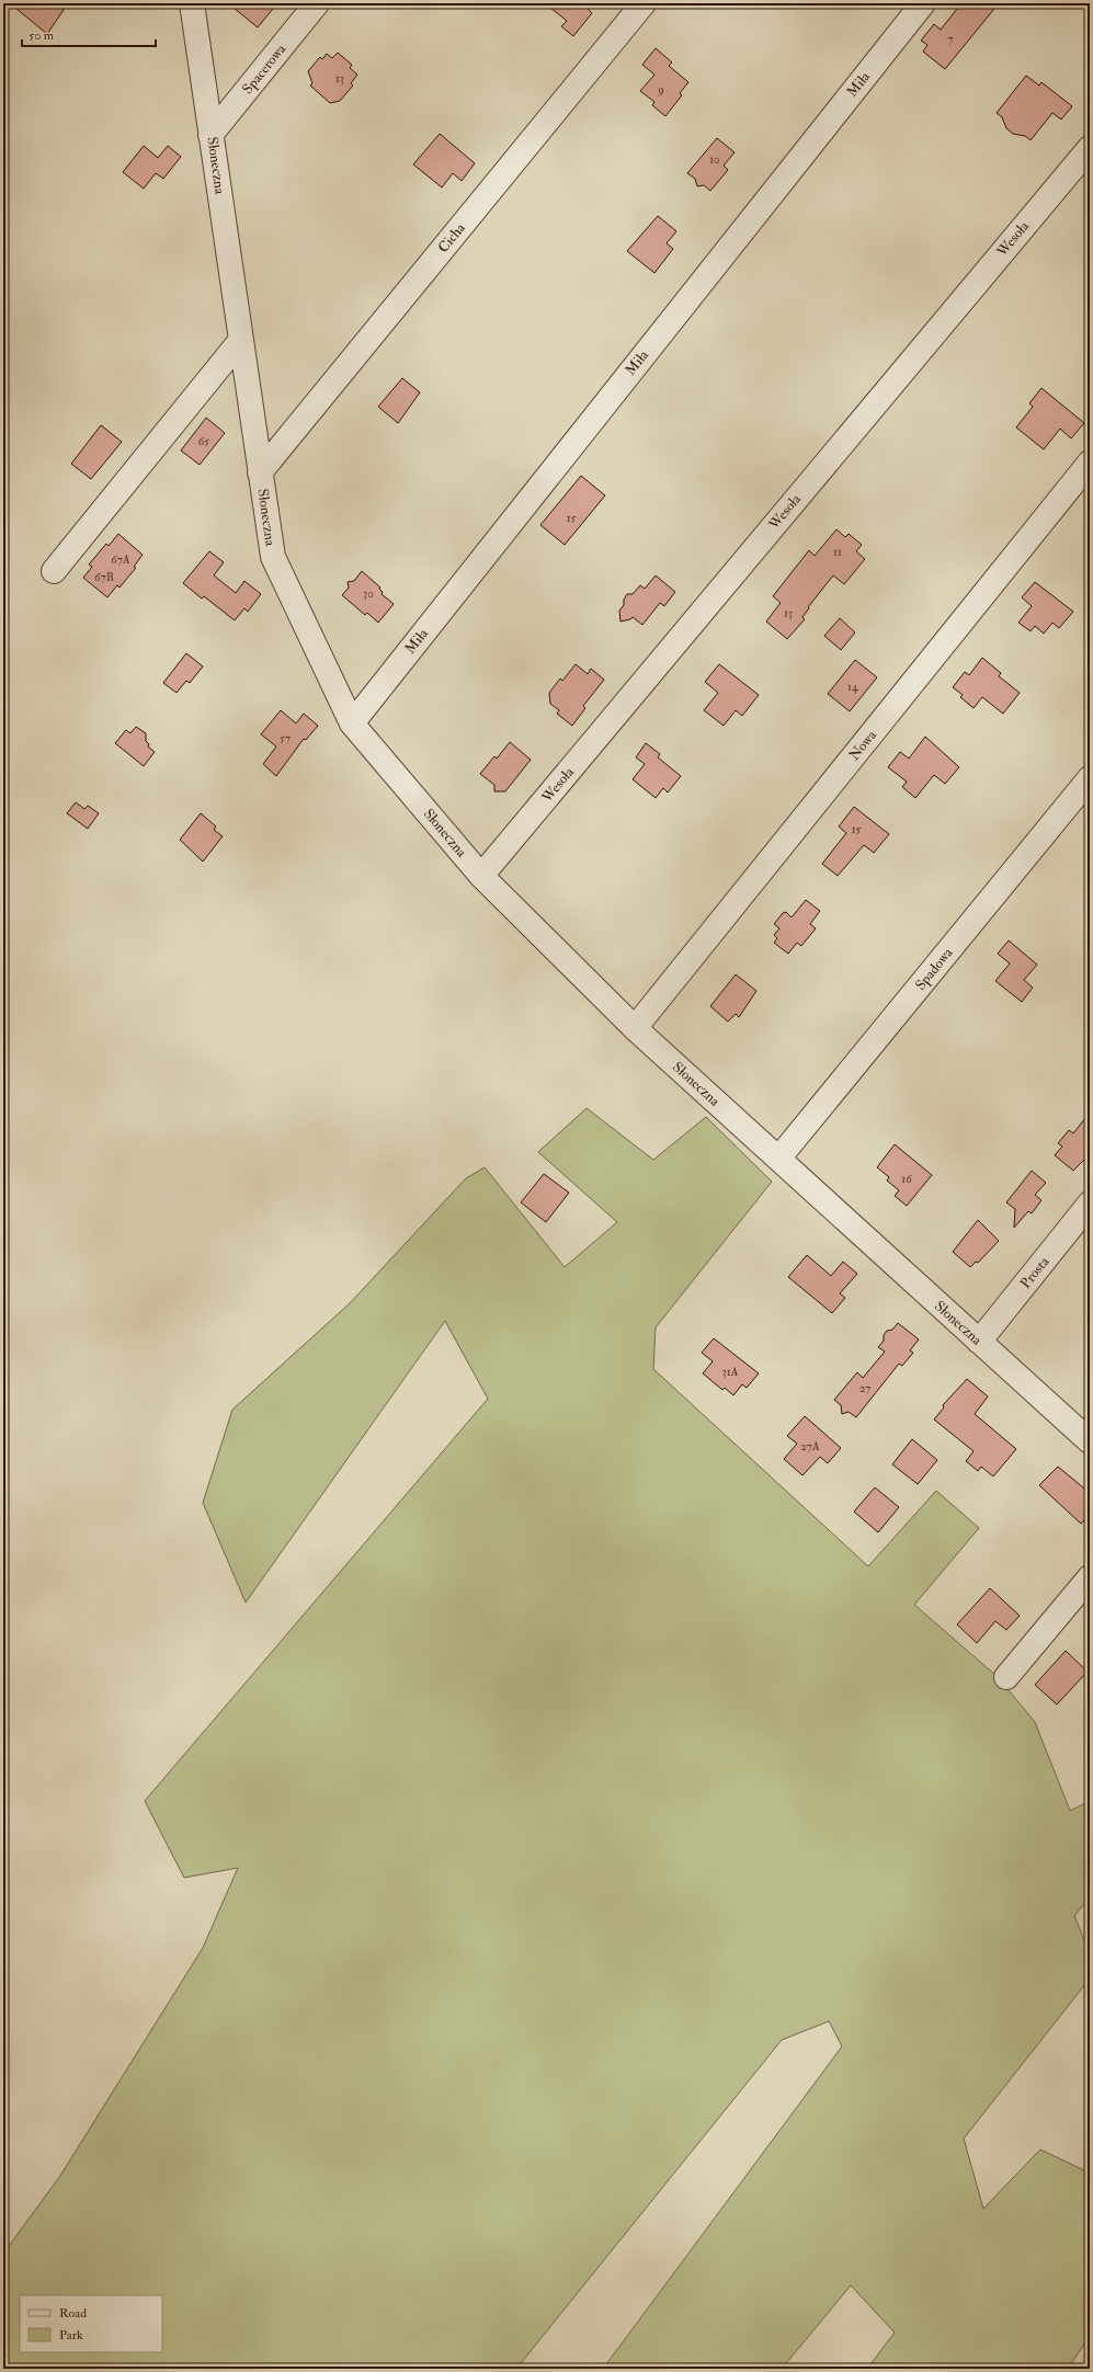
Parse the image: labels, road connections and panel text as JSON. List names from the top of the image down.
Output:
{
  "streets": {
    "street": [
      "Spacerowa",
      "Miła",
      "Słoneczna",
      "Cicha",
      "Wesoła",
      "Nowa",
      "Spadowa",
      "Prosta"
    ]
  },
  "crossings": [
    ["Spacerowa", "Słoneczna"],
    ["Miła", "Słoneczna"],
    ["Słoneczna", "Cicha"],
    ["Słoneczna", "Wesoła"],
    ["Słoneczna", "Nowa"],
    ["Słoneczna", "Spadowa"],
    ["Słoneczna", "Prosta"]
  ],
  "house_numbers": [
    "7",
    "13",
    "9",
    "10",
    "65",
    "15",
    "11",
    "67A",
    "67B",
    "30",
    "13",
    "14",
    "57",
    "15",
    "16",
    "31A",
    "27",
    "27A"
  ],
  "legend": ["Road", "Park"],
  "scale_bar": "50 m"
}
